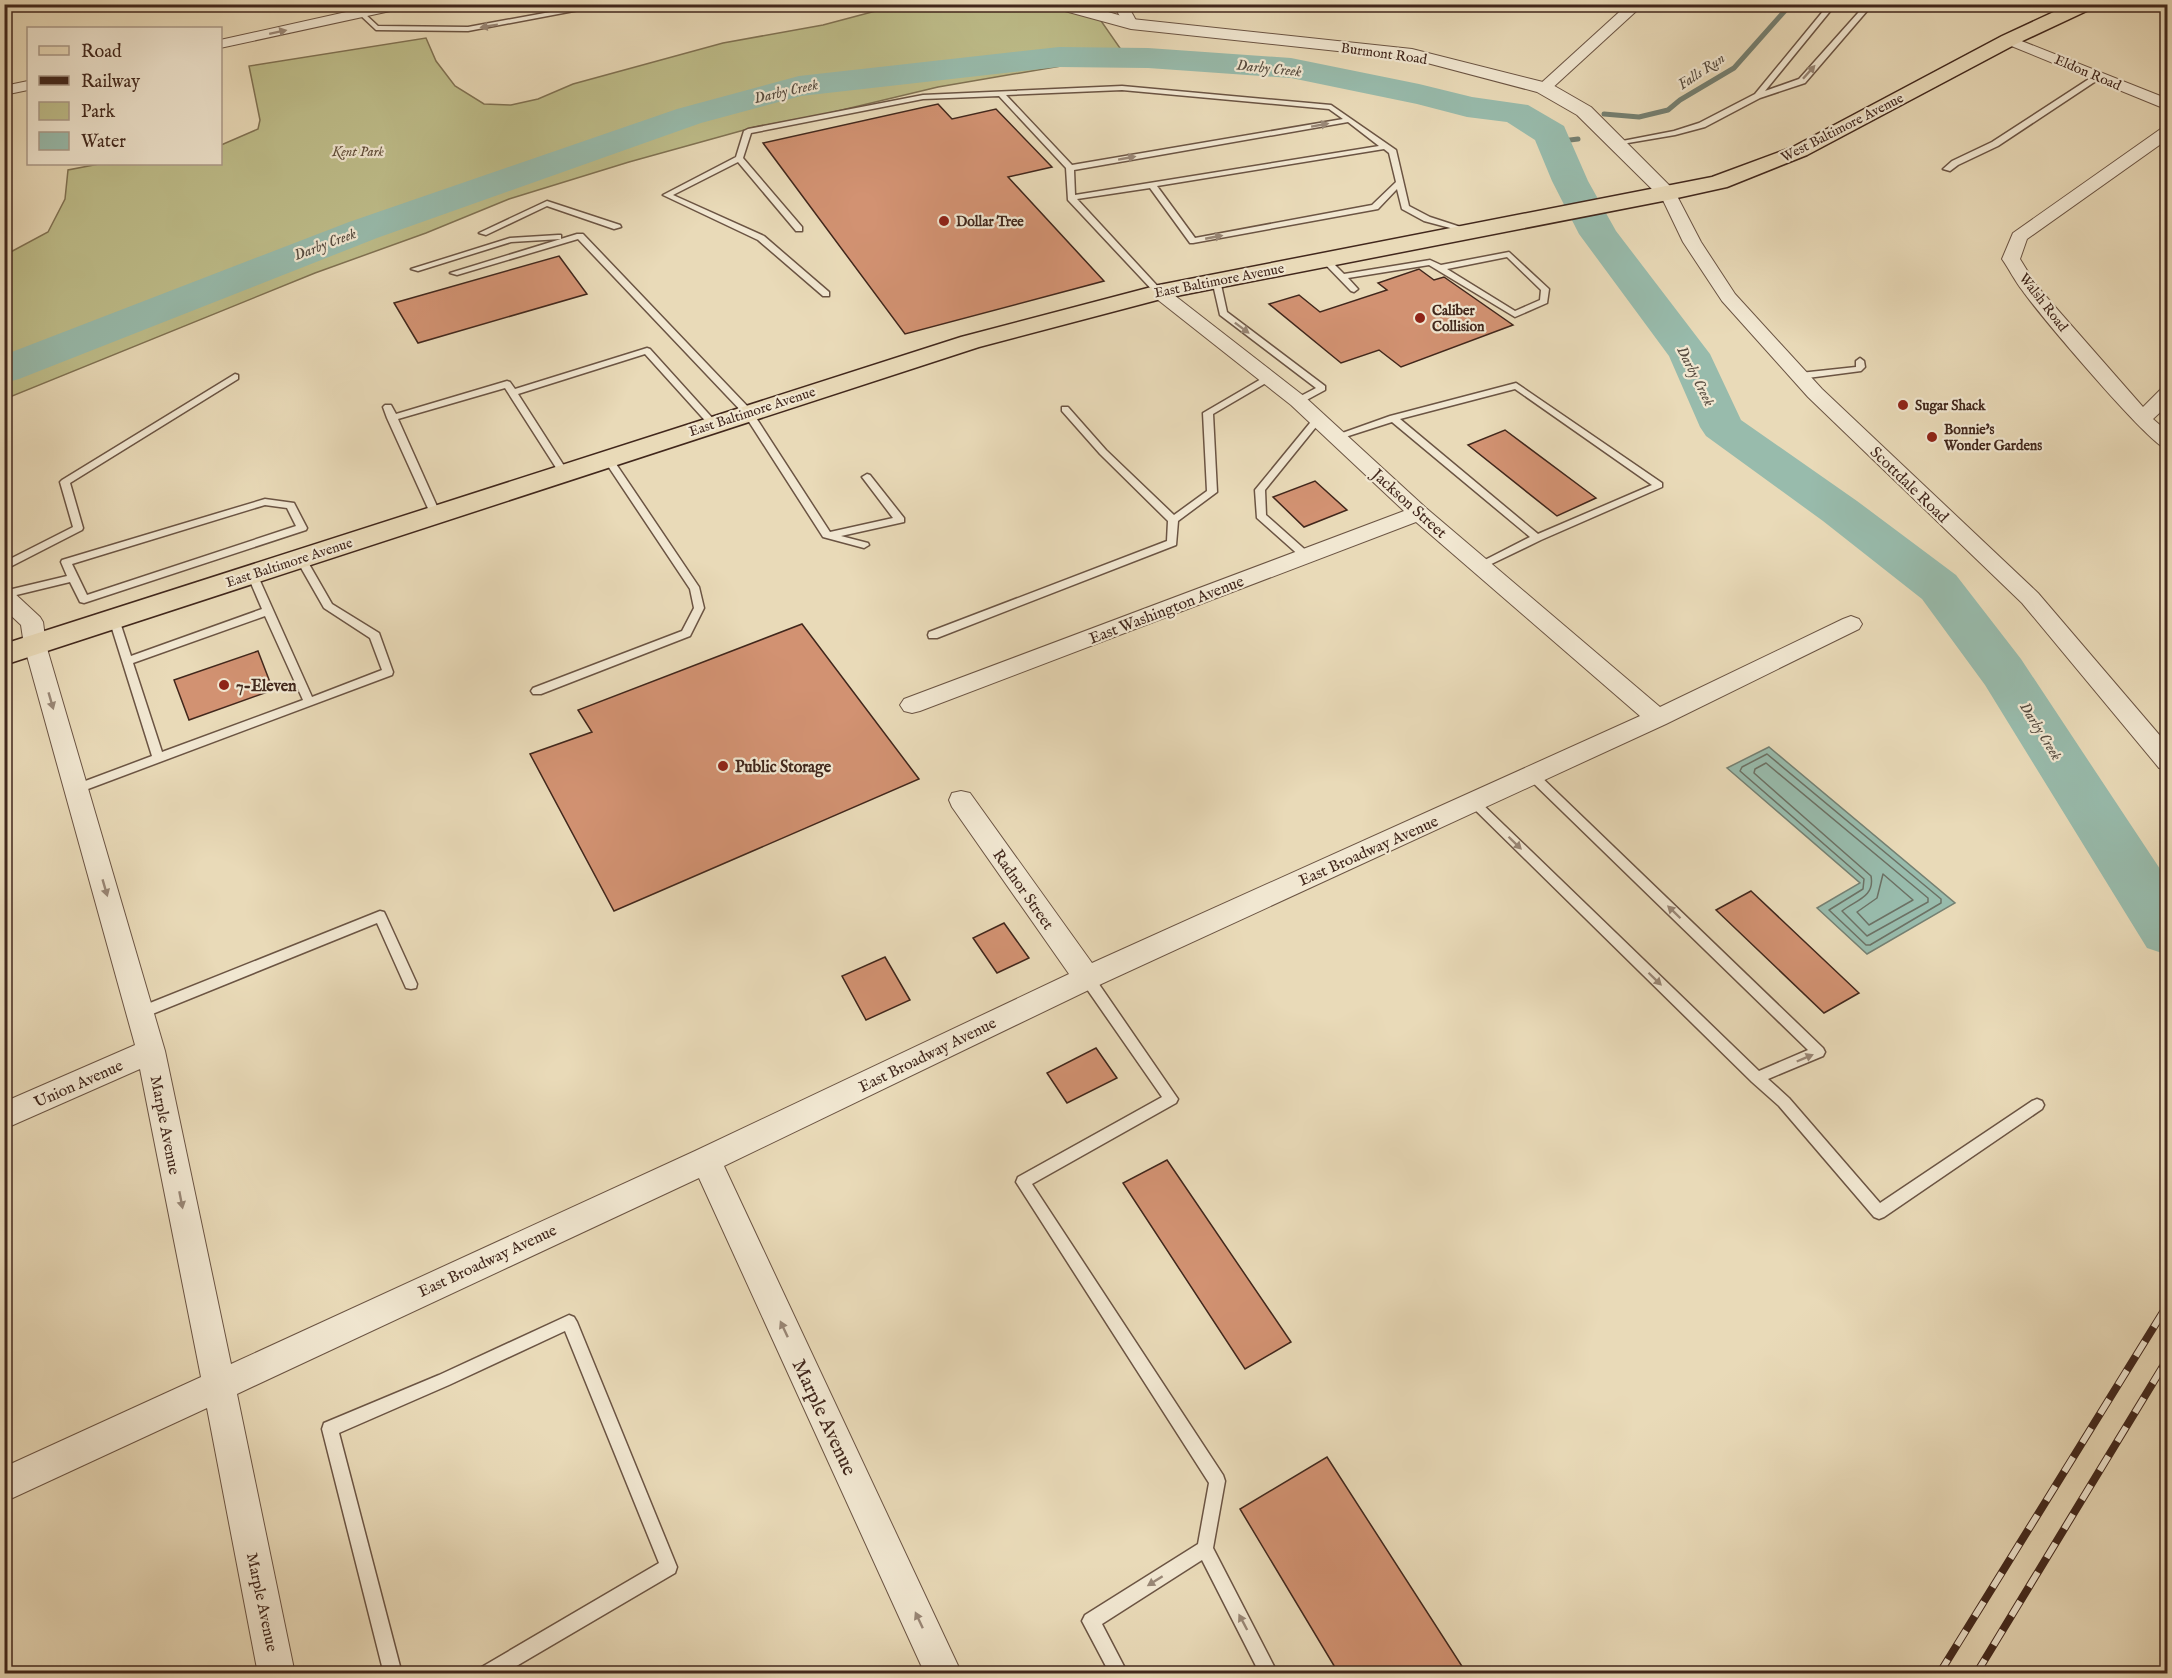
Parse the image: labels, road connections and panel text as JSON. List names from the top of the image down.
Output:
{
  "streets": {
    "main road": ["West Baltimore Avenue", "East Baltimore Avenue"],
    "street": [
      "Burmont Road",
      "Eldon Road",
      "Walsh Road",
      "Scottdale Road",
      "Jackson Street",
      "East Washington Avenue",
      "East Broadway Avenue",
      "Radnor Street",
      "Union Avenue",
      "Marple Avenue"
    ]
  },
  "crossings": [
    ["Burmont Road", "West Baltimore Avenue"],
    ["Burmont Road", "Scottdale Road"],
    ["Eldon Road", "West Baltimore Avenue"],
    ["West Baltimore Avenue", "East Baltimore Avenue"],
    ["West Baltimore Avenue", "Scottdale Road"],
    ["East Baltimore Avenue", "Jackson Street"],
    ["East Baltimore Avenue", "Marple Avenue"],
    ["Jackson Street", "East Washington Avenue"],
    ["Jackson Street", "East Broadway Avenue"],
    ["East Broadway Avenue", "Radnor Street"],
    ["East Broadway Avenue", "Marple Avenue"],
    ["Union Avenue", "Marple Avenue"]
  ],
  "water": ["Darby Creek", "Falls Run"],
  "parks": ["Kent Park"],
  "places": [
    "Dollar Tree",
    "Caliber Collision",
    "Sugar Shack",
    "Bonnie's Wonder Gardens",
    "7-Eleven",
    "Public Storage"
  ],
  "legend": [
    "Road",
    "Railway",
    "Park",
    "Water"
  ]
}
